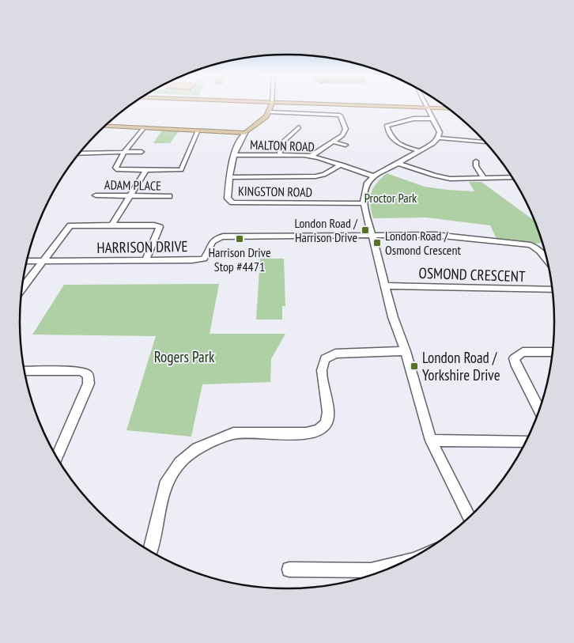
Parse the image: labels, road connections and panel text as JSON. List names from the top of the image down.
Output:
{
  "streets": {
    "main road": ["KINGSTON ROAD"],
    "street": [
      "MALTON ROAD",
      "ADAM PLACE",
      "HARRISON DRIVE",
      "OSMOND CRESCENT"
    ]
  },
  "crossings": [
    ["MALTON ROAD", "KINGSTON ROAD"],
    ["HARRISON DRIVE", "OSMOND CRESCENT"]
  ],
  "parks": ["Proctor Park", "Rogers Park"],
  "places": {
    "transit": [
      "London Road / Harrison Drive",
      "Harrison Drive Stop #4471",
      "London Road / Osmond Crescent",
      "London Road / Yorkshire Drive"
    ]
  }
}
